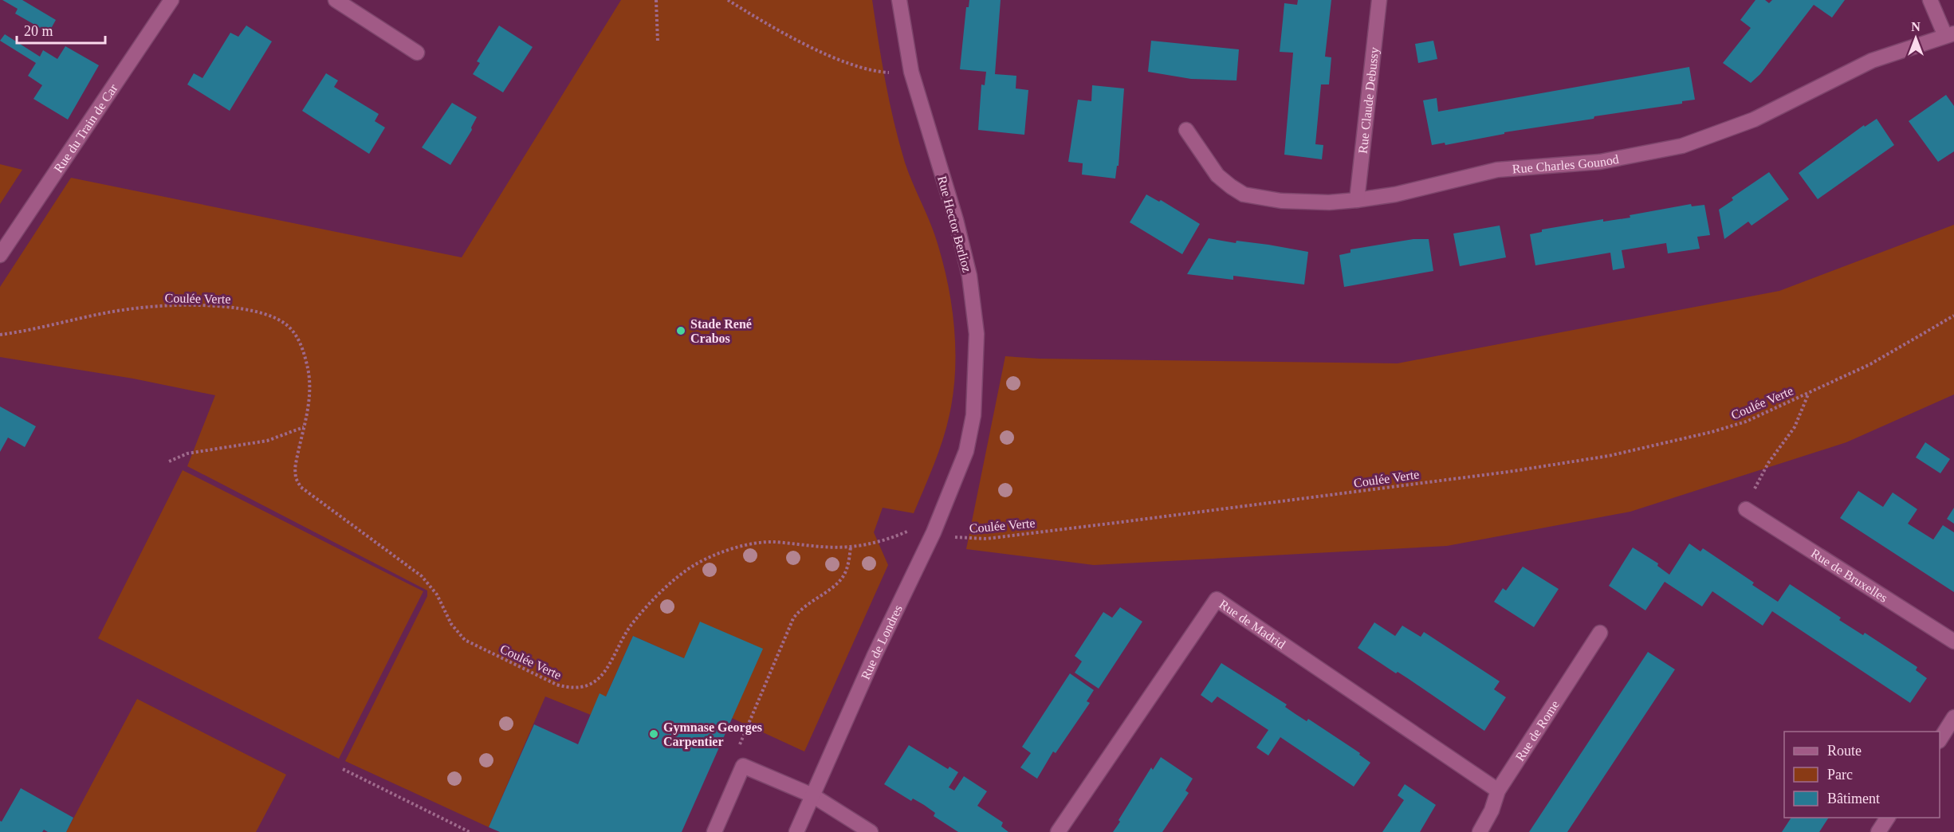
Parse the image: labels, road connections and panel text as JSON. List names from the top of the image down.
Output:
{
  "streets": {
    "street": [
      "Rue Claude Debussy",
      "Rue du Train de Car",
      "Rue Charles Gounod",
      "Rue Hector Berlioz",
      "Rue de Bruxelles",
      "Rue de Madrid",
      "Rue de Londres",
      "Rue de Rome"
    ],
    "path": ["Coulée Verte"]
  },
  "crossings": [
    ["Rue Claude Debussy", "Rue Charles Gounod"],
    ["Rue Hector Berlioz", "Rue de Londres"],
    ["Coulée Verte", "Rue de Bruxelles"],
    ["Rue de Madrid", "Rue de Rome"]
  ],
  "places": ["Stade René Crabos", "Gymnase Georges Carpentier"],
  "legend": ["Route", "Parc", "Bâtiment"],
  "scale_bar": "20 m",
  "north": "top"
}
